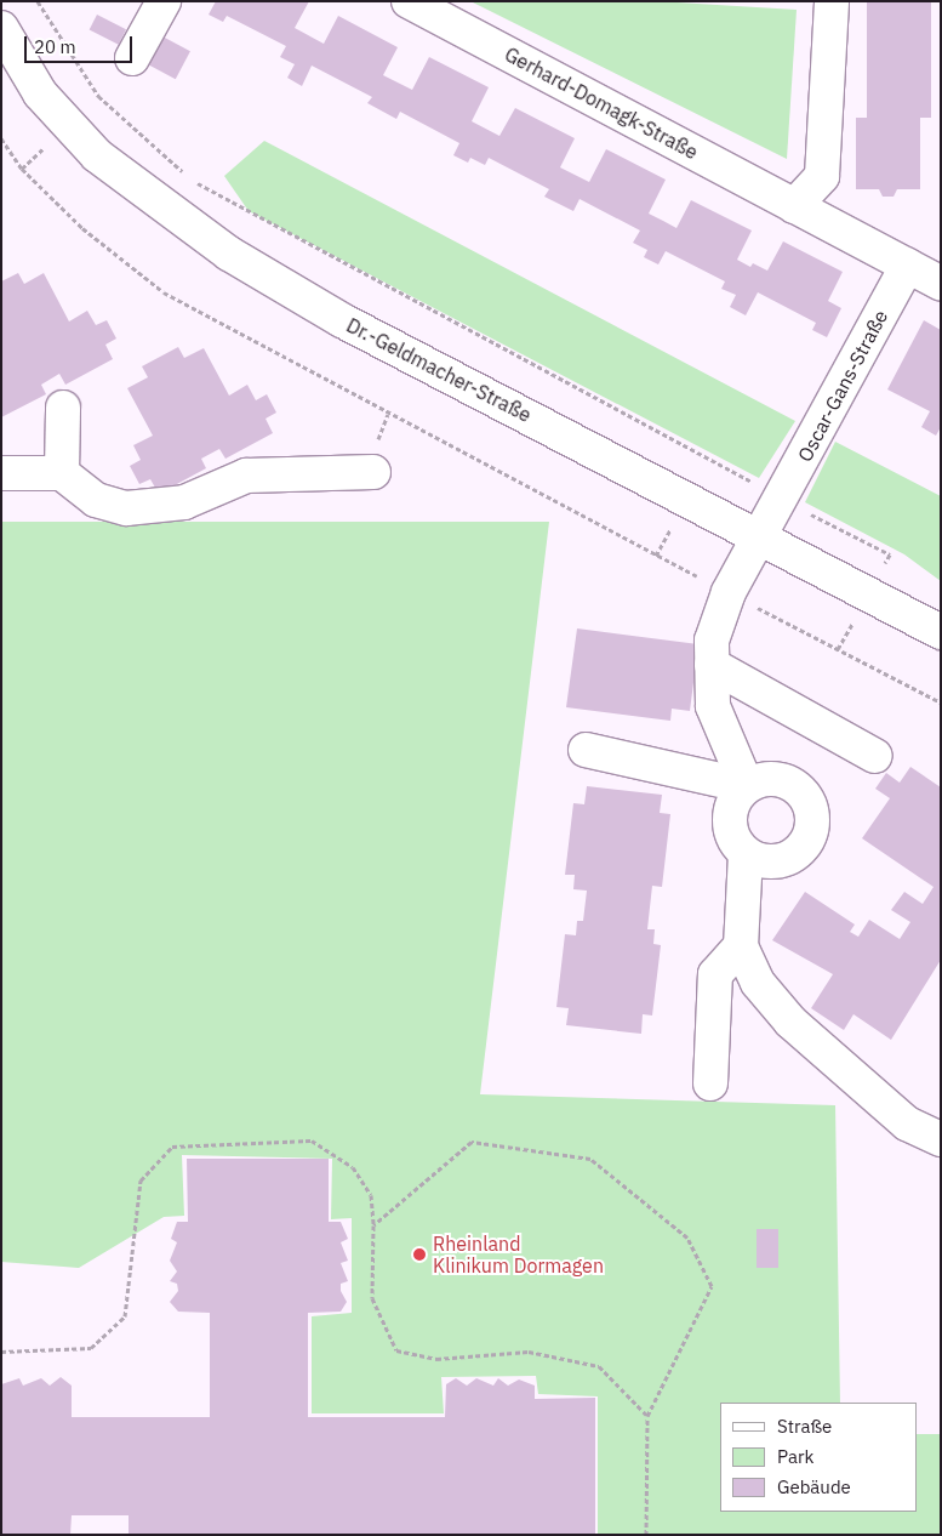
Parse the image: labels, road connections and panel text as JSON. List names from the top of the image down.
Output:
{
  "streets": {
    "street": ["Gerhard-Domagk-Straße", "Dr.-Geldmacher-Straße", "Oscar-Gans-Straße"]
  },
  "crossings": [
    ["Gerhard-Domagk-Straße", "Oscar-Gans-Straße"],
    ["Dr.-Geldmacher-Straße", "Oscar-Gans-Straße"]
  ],
  "places": ["Rheinland Klinikum Dormagen"],
  "legend": ["Straße", "Park", "Gebäude"],
  "scale_bar": "20 m"
}
